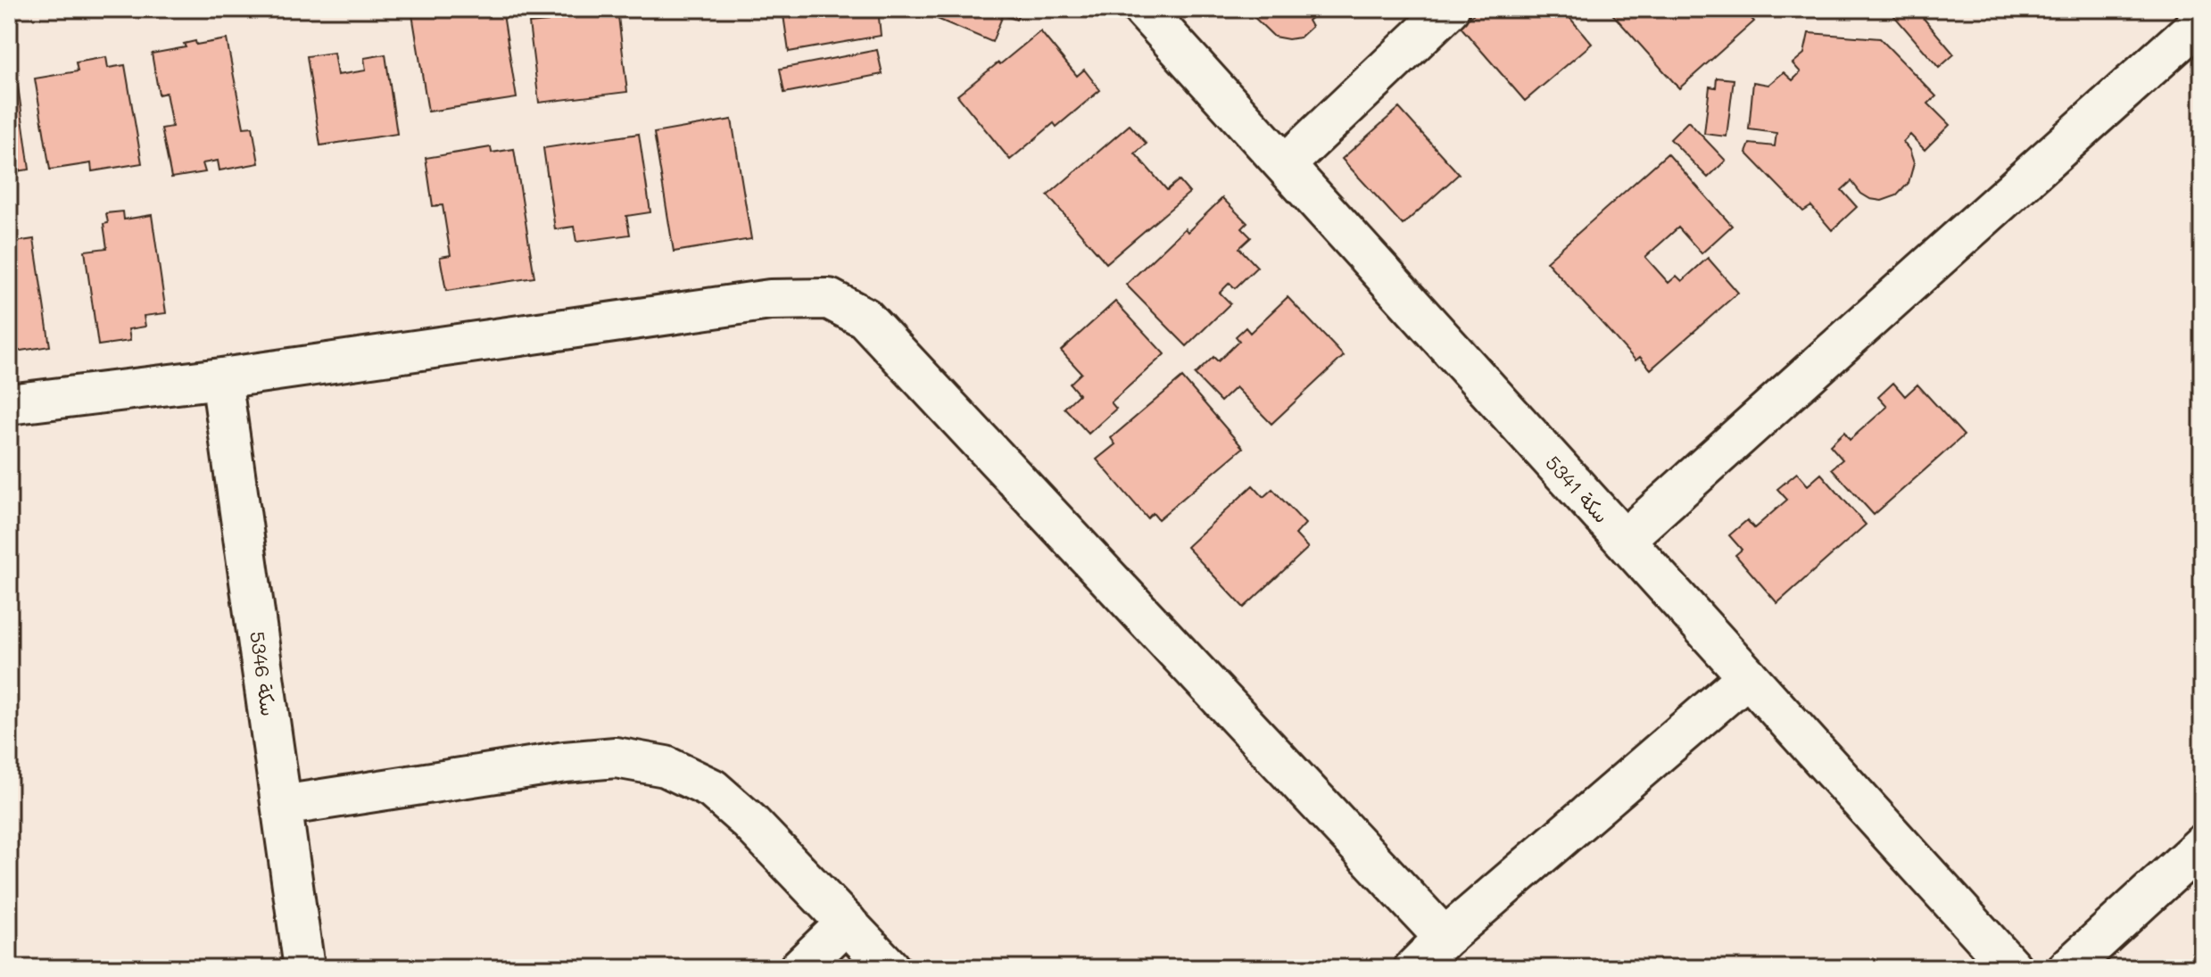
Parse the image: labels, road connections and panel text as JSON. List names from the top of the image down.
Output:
{
  "streets": {
    "street": ["سكة 5341", "سكة 5346"]
  }
}
